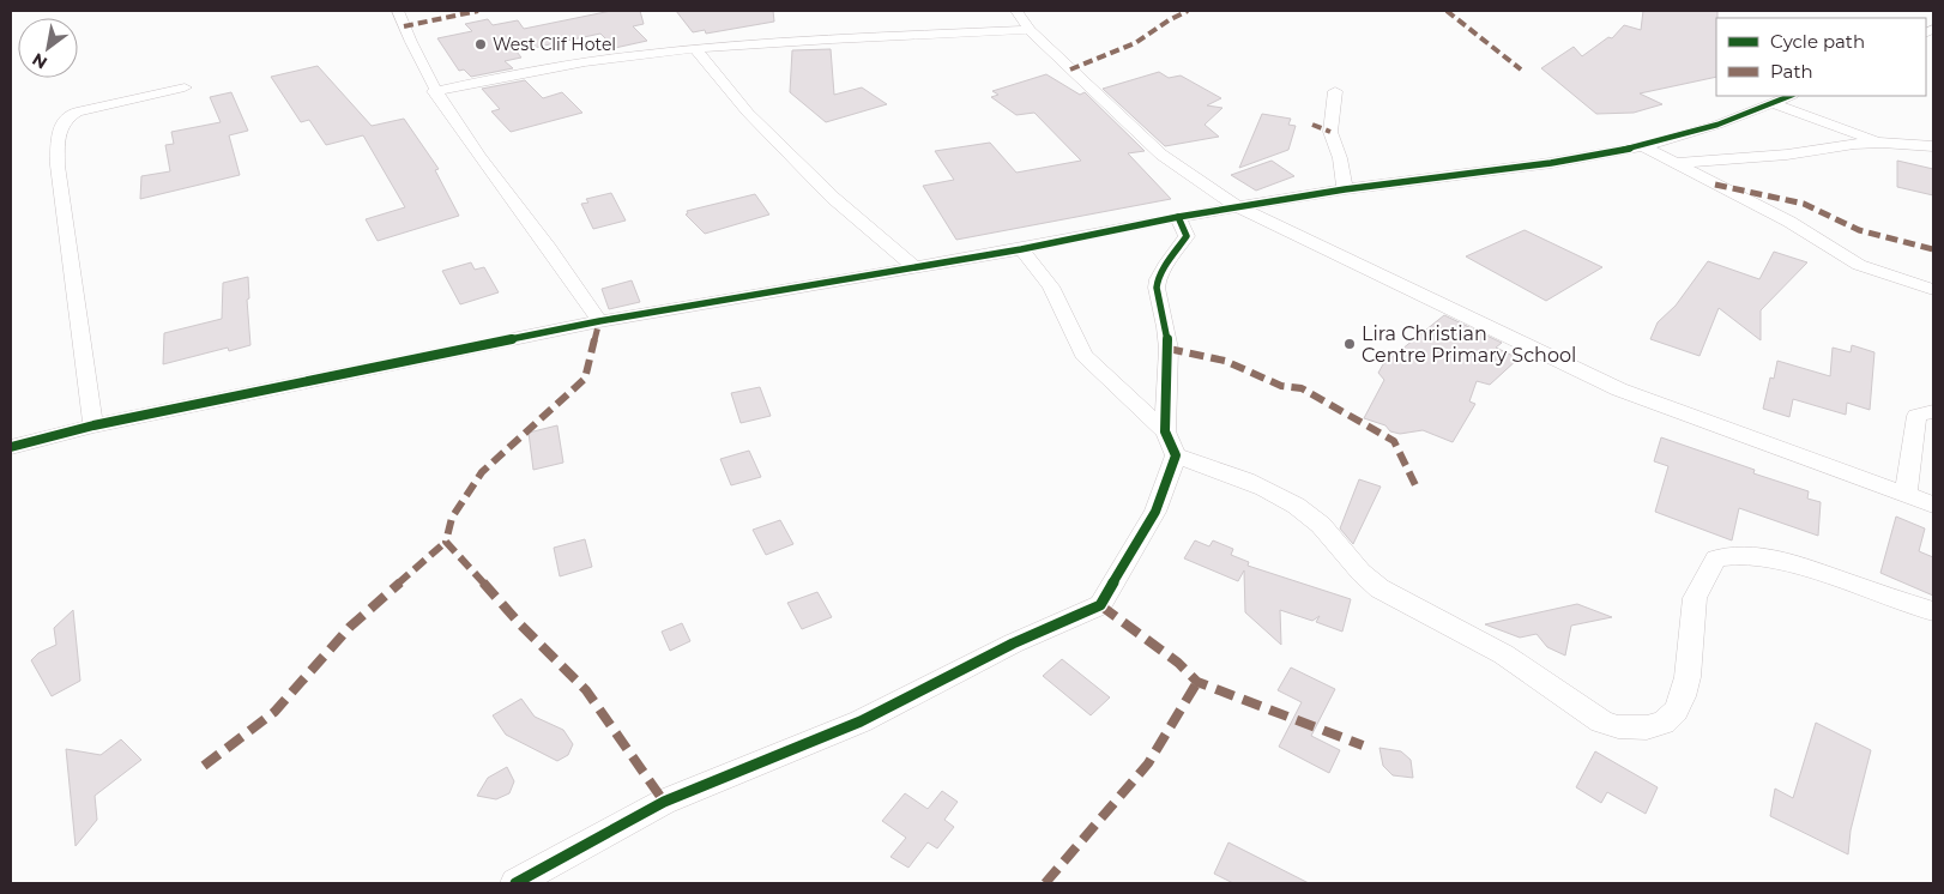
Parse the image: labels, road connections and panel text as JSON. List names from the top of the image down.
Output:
{
  "places": ["West Clif Hotel", "Lira Christian Centre Primary School"],
  "legend": ["Cycle path", "Path"],
  "north": "bottom left"
}
